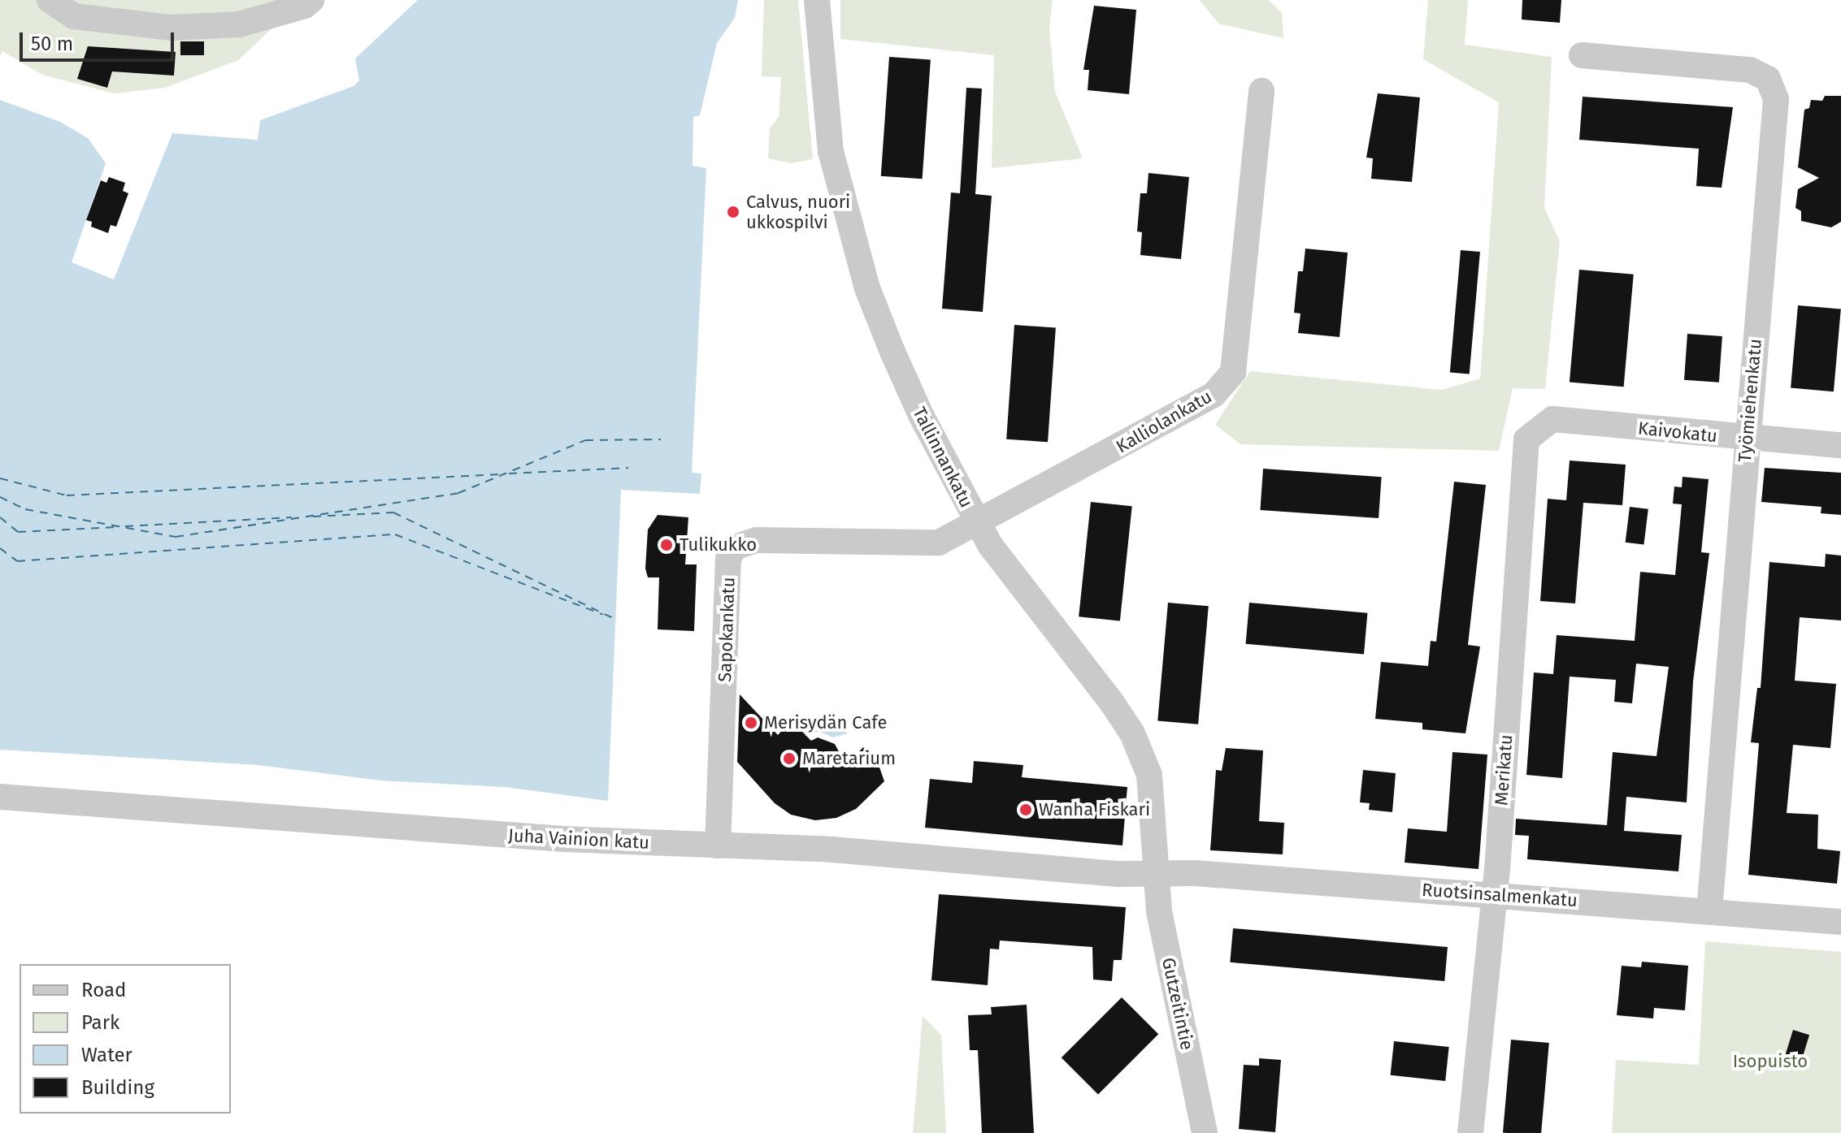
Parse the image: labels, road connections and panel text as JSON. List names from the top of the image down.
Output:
{
  "streets": {
    "street": [
      "Työmiehenkatu",
      "Kalliolankatu",
      "Kaivokatu",
      "Tallinnankatu",
      "Sapokankatu",
      "Merikatu",
      "Juha Vainion katu",
      "Ruotsinsalmenkatu",
      "Gutzeitintie"
    ]
  },
  "crossings": [
    ["Työmiehenkatu", "Kaivokatu"],
    ["Työmiehenkatu", "Ruotsinsalmenkatu"],
    ["Kalliolankatu", "Tallinnankatu"],
    ["Kalliolankatu", "Sapokankatu"],
    ["Kaivokatu", "Merikatu"],
    ["Tallinnankatu", "Sapokankatu"],
    ["Tallinnankatu", "Juha Vainion katu"],
    ["Tallinnankatu", "Ruotsinsalmenkatu"],
    ["Tallinnankatu", "Gutzeitintie"],
    ["Sapokankatu", "Juha Vainion katu"],
    ["Merikatu", "Ruotsinsalmenkatu"],
    ["Juha Vainion katu", "Ruotsinsalmenkatu"],
    ["Juha Vainion katu", "Gutzeitintie"],
    ["Ruotsinsalmenkatu", "Gutzeitintie"]
  ],
  "parks": ["Isopuisto"],
  "places": [
    "Calvus, nuori ukkospilvi",
    "Tulikukko",
    "Merisydän Cafe",
    "Maretarium",
    "Wanha Fiskari"
  ],
  "legend": [
    "Road",
    "Park",
    "Water",
    "Building"
  ],
  "scale_bar": "50 m"
}
